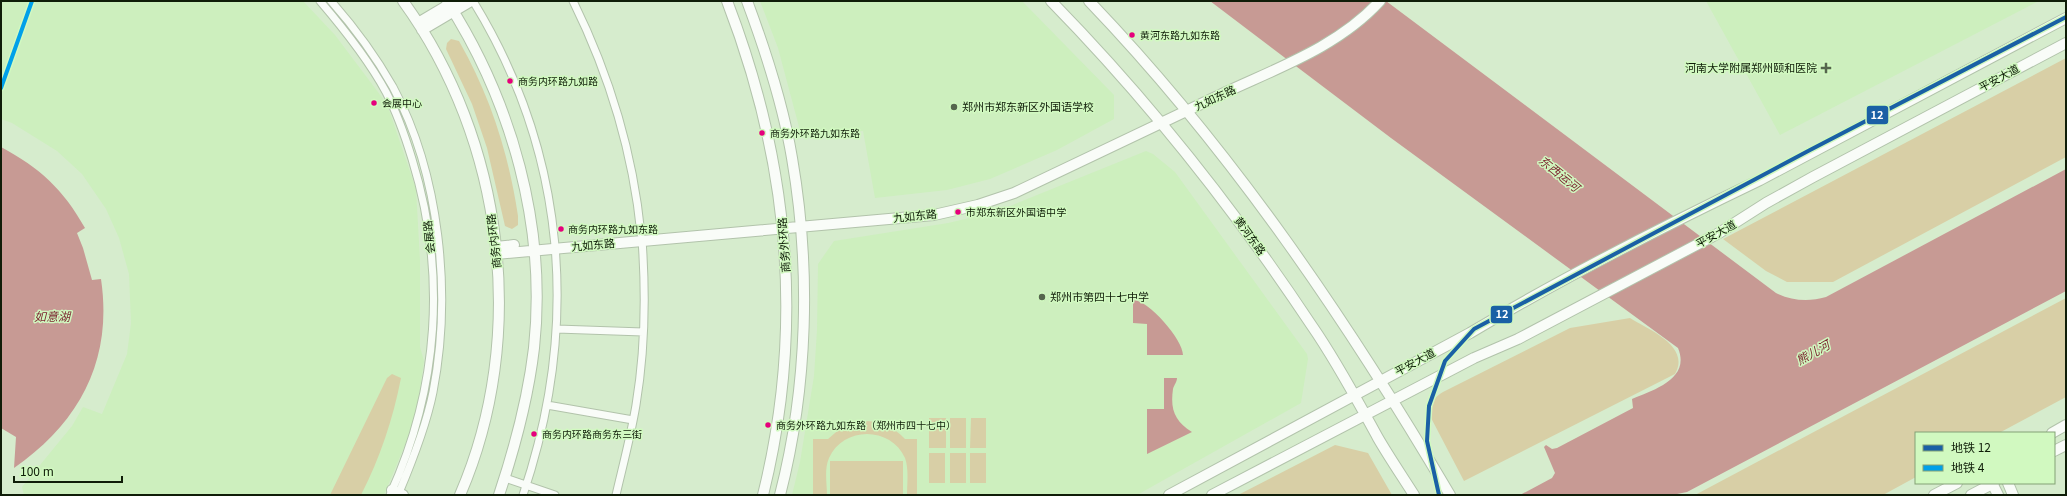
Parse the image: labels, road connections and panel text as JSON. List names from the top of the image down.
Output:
{
  "streets": {
    "main road": [
      "平安大道",
      "九如东路",
      "黄河东路",
      "商务内环路",
      "商务外环路"
    ],
    "street": ["会展路"]
  },
  "crossings": [
    ["平安大道", "黄河东路"],
    ["九如东路", "黄河东路"],
    ["九如东路", "商务内环路"],
    ["九如东路", "商务外环路"]
  ],
  "water": ["东西运河", "如意湖", "熊儿河"],
  "places": {
    "other": [
      "黄河东路九如东路",
      "商务内环路九如路",
      "会展中心",
      "郑州市郑东新区外国语学校",
      "商务外环路九如东路",
      "市郑东新区外国语中学",
      "商务内环路九如东路",
      "郑州市第四十七中学",
      "商务外环路九如东路（郑州市四十七中）",
      "商务内环路商务东三街"
    ],
    "health": ["河南大学附属郑州颐和医院"]
  },
  "lines": ["metro line 4", "metro line 12"],
  "legend": ["地铁 12", "地铁 4"],
  "scale_bar": "100 m"
}
